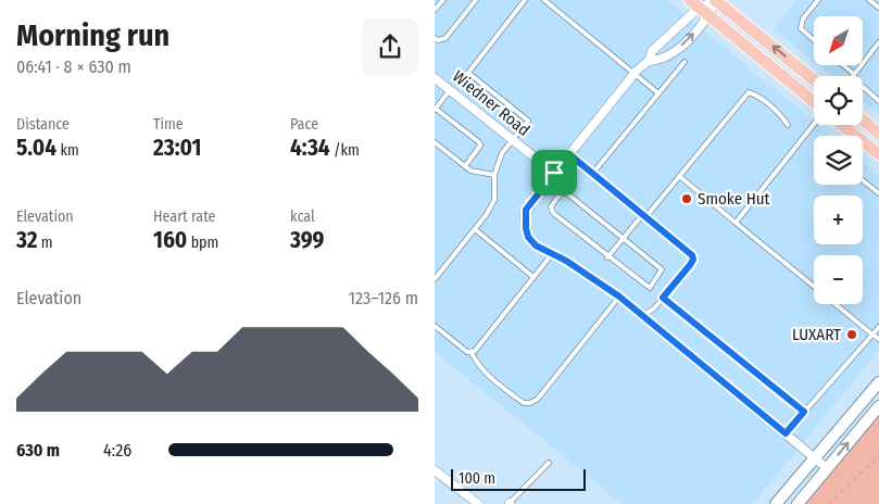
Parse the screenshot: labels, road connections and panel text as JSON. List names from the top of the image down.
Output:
{
  "streets": {
    "street": ["Wiedner Road"]
  },
  "places": ["Smoke Hut", "LUXART"],
  "scale_bar": "100 m",
  "north": "bottom left",
  "page": {
    "heading": ["Morning run", "06:41 · 8 × 630 m"],
    "map_buttons": ["+", "−"],
    "stats": [
      ["Distance", "5.04 km"],
      ["Time", "23:01"],
      ["Pace", "4:34 /km"],
      ["Elevation", "32 m"],
      ["Heart rate", "160 bpm"],
      ["kcal", "399"]
    ],
    "chart": ["Elevation", "123–126 m"],
    "list": [
      {
        "name": "630 m",
        "note": "4:26"
      }
    ],
    "scale": "100 m"
  }
}
